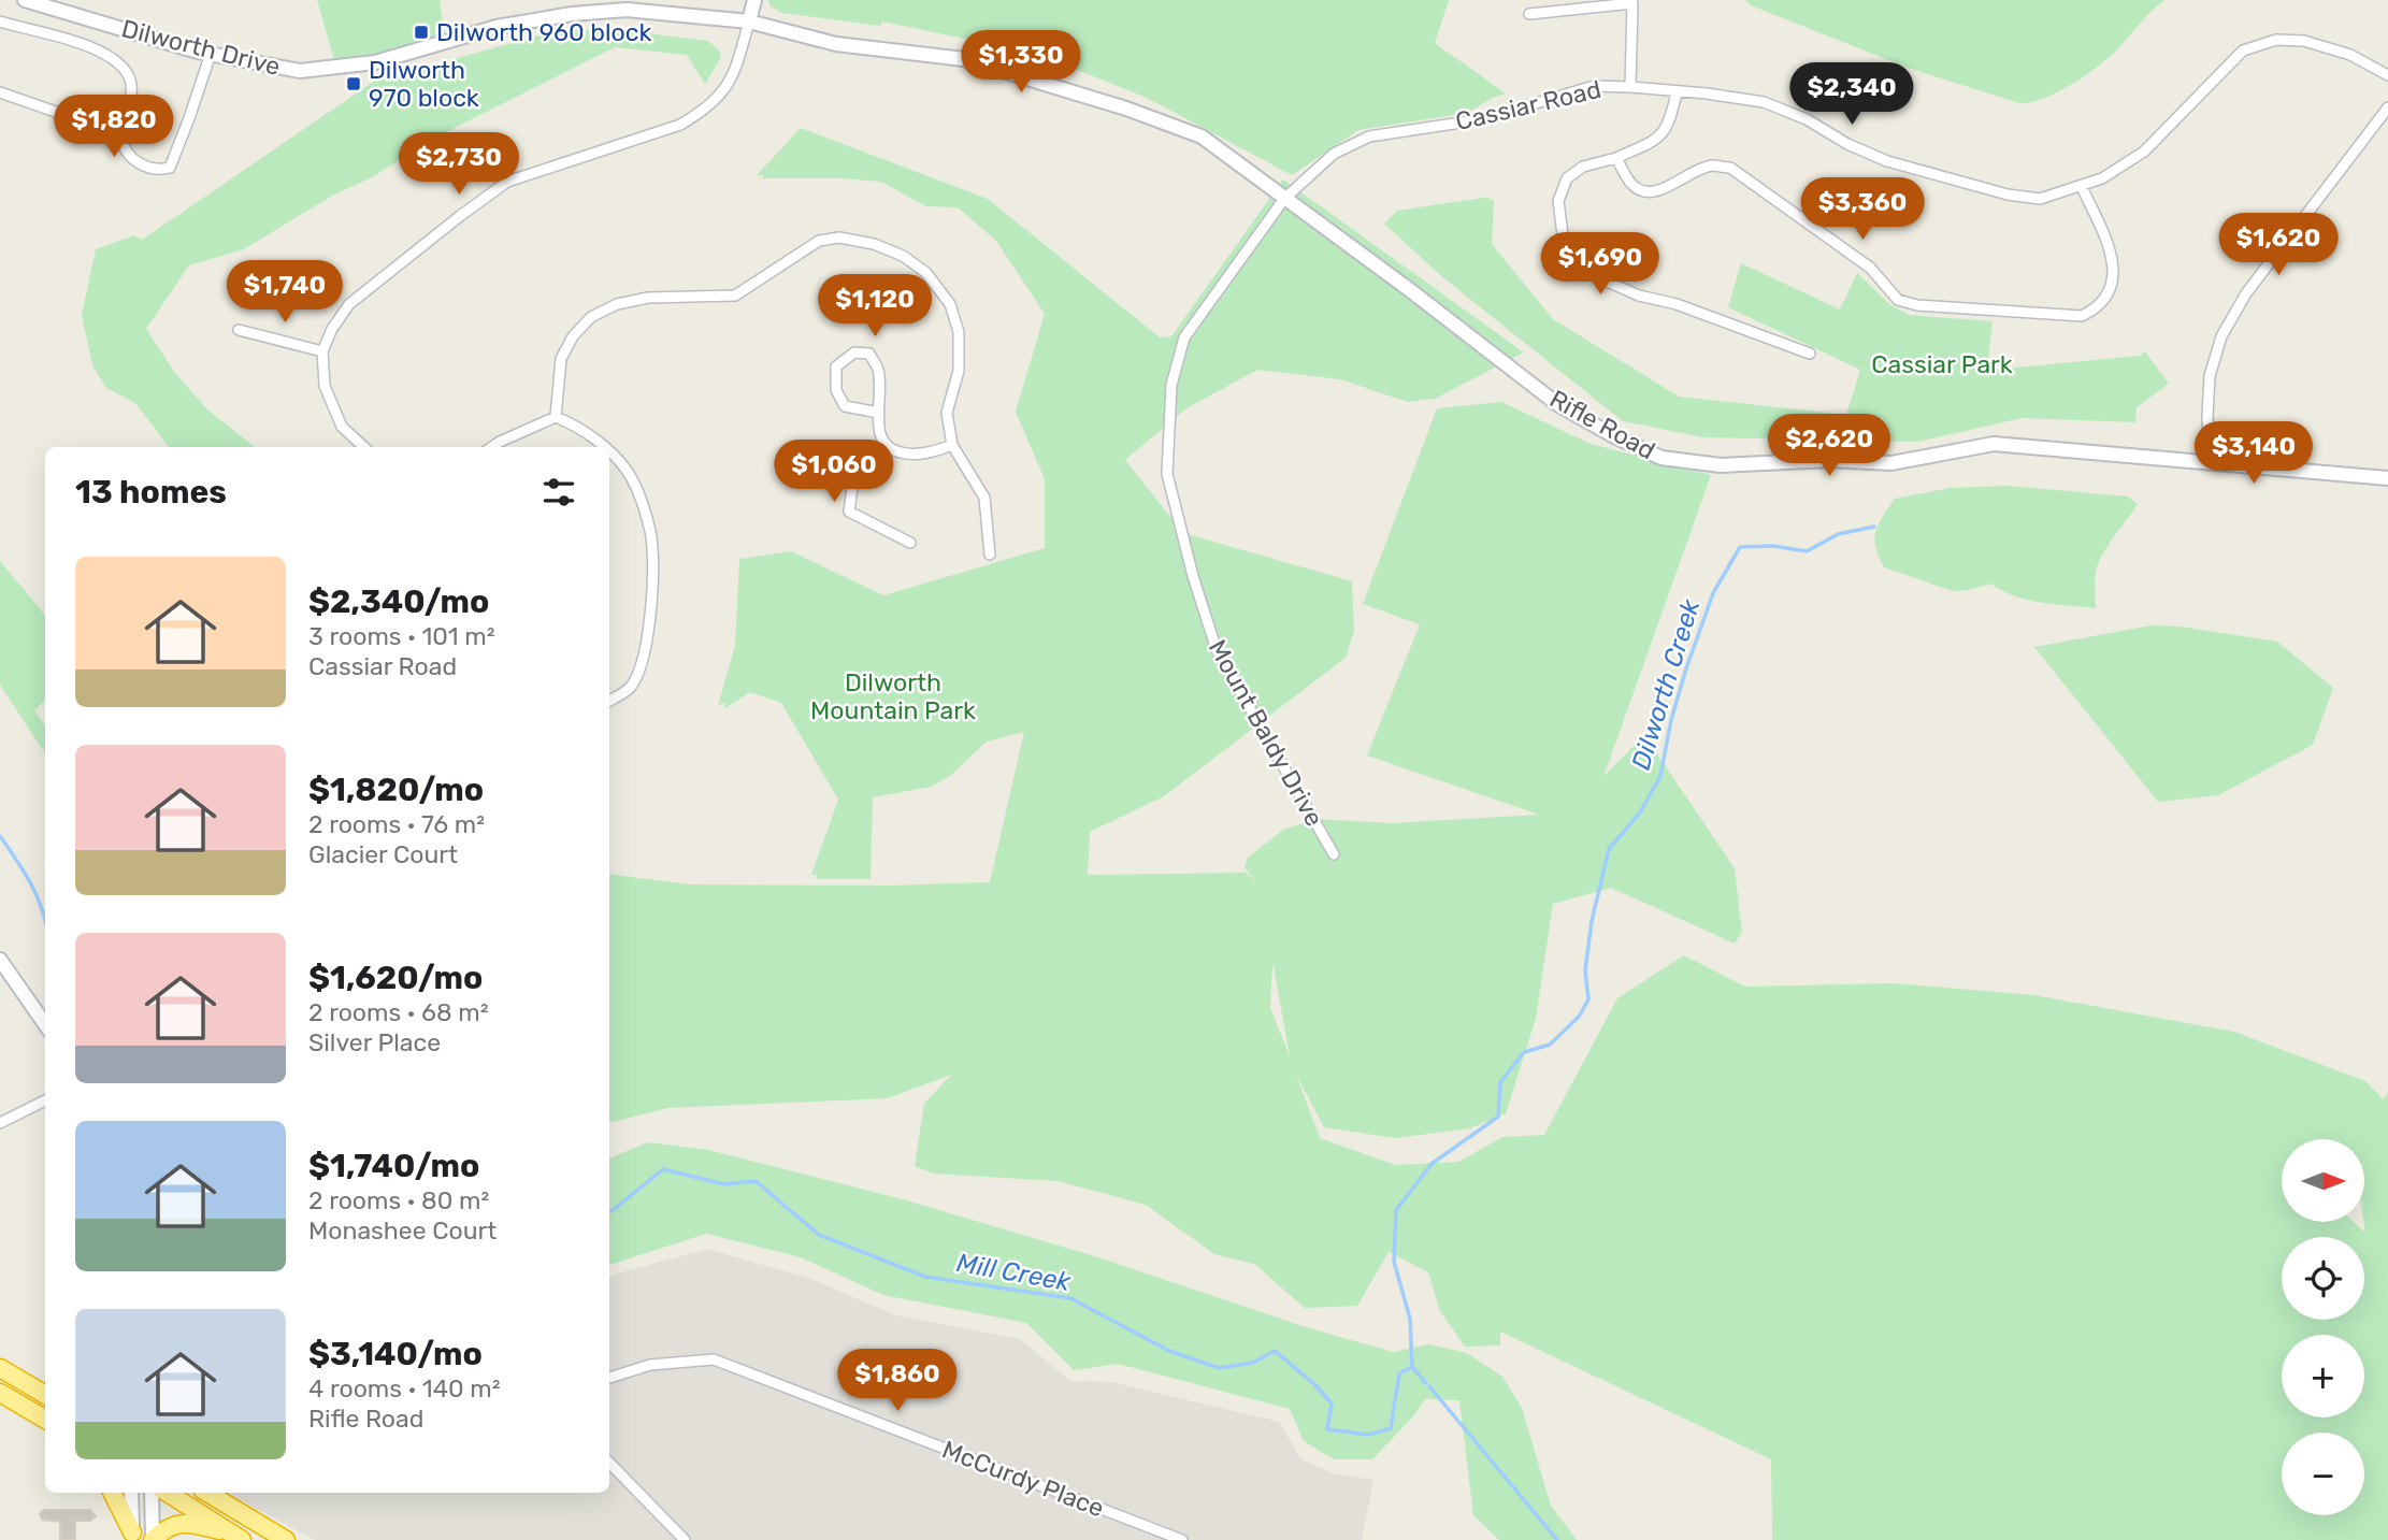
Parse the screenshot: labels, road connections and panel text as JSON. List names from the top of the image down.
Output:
{
  "streets": {
    "street": [
      "Dilworth Drive",
      "Cassiar Road",
      "Rifle Road",
      "Mount Baldy Drive",
      "McCurdy Place"
    ]
  },
  "crossings": [
    ["Dilworth Drive", "Cassiar Road"],
    ["Dilworth Drive", "Rifle Road"],
    ["Dilworth Drive", "Mount Baldy Drive"],
    ["Cassiar Road", "Rifle Road"],
    ["Cassiar Road", "Mount Baldy Drive"],
    ["Rifle Road", "Mount Baldy Drive"]
  ],
  "water": ["Dilworth Creek", "Mill Creek"],
  "parks": ["Cassiar Park", "Dilworth Mountain Park"],
  "places": {
    "transit": ["Dilworth 960 block", "Dilworth 970 block"]
  },
  "north": "right",
  "page": {
    "price": [
      "$1,330",
      "$2,340",
      "$1,820",
      "$2,730",
      "$3,360",
      "$1,620",
      "$1,690",
      "$1,740",
      "$1,120",
      "$2,620",
      "$3,140",
      "$1,060",
      "$1,860"
    ],
    "heading": "13 homes",
    "list": [
      {
        "name": "$2,340/mo",
        "note": "3 rooms · 101 m² · Cassiar Road"
      },
      {
        "name": "$1,820/mo",
        "note": "2 rooms · 76 m² · Glacier Court"
      },
      {
        "name": "$1,620/mo",
        "note": "2 rooms · 68 m² · Silver Place"
      },
      {
        "name": "$1,740/mo",
        "note": "2 rooms · 80 m² · Monashee Court"
      },
      {
        "name": "$3,140/mo",
        "note": "4 rooms · 140 m² · Rifle Road"
      }
    ],
    "map_buttons": ["+", "−"]
  }
}
